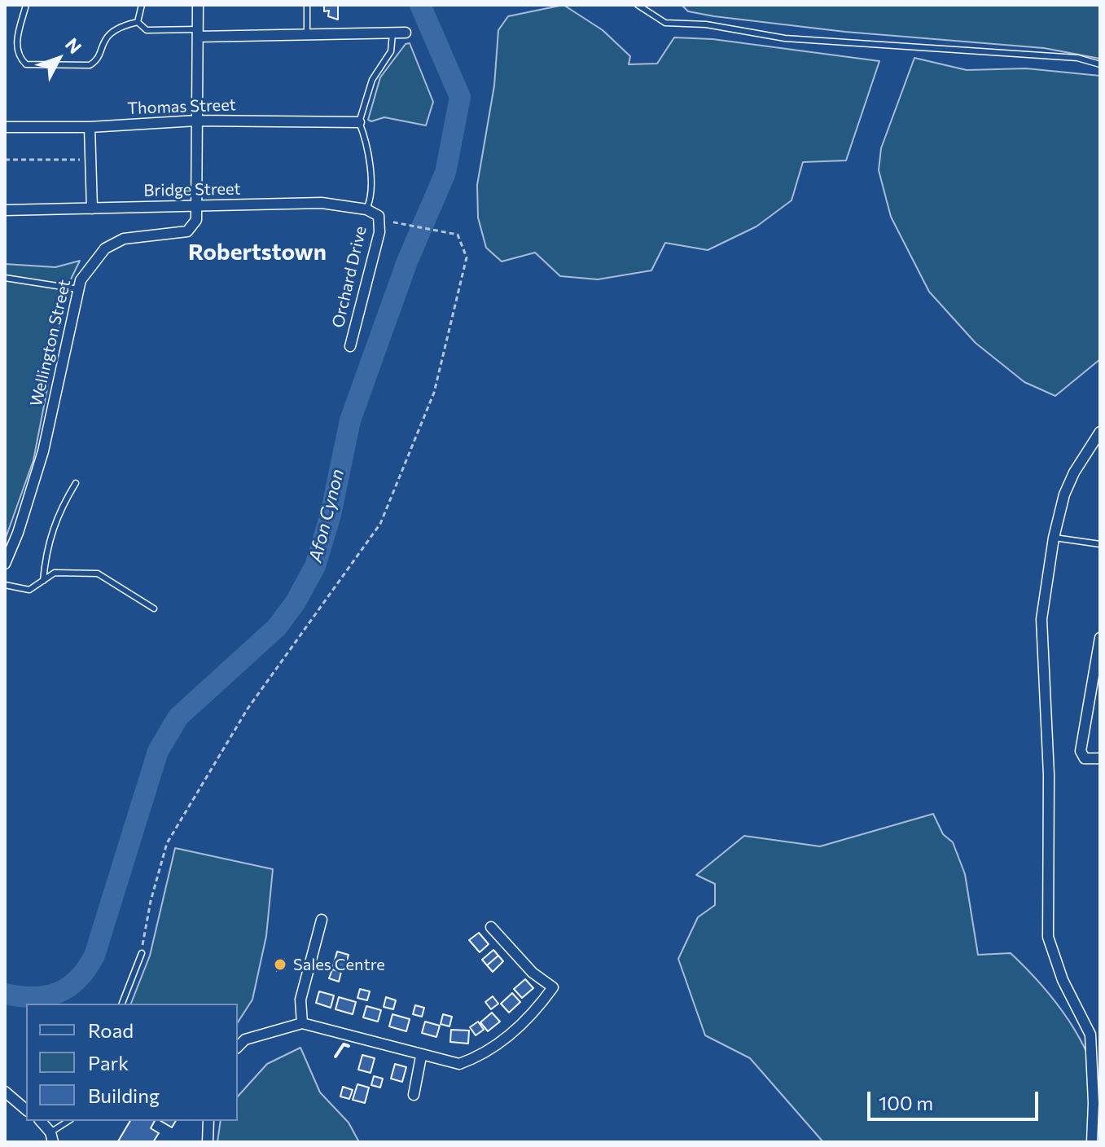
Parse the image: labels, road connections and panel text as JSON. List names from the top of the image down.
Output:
{
  "streets": {
    "street": [
      "Thomas Street",
      "Bridge Street",
      "Orchard Drive",
      "Wellington Street"
    ]
  },
  "crossings": [
    ["Bridge Street", "Orchard Drive"],
    ["Bridge Street", "Wellington Street"]
  ],
  "districts": ["Robertstown"],
  "water": ["Afon Cynon"],
  "places": ["Sales Centre"],
  "legend": ["Road", "Park", "Building"],
  "scale_bar": "100 m",
  "north": "top right"
}
